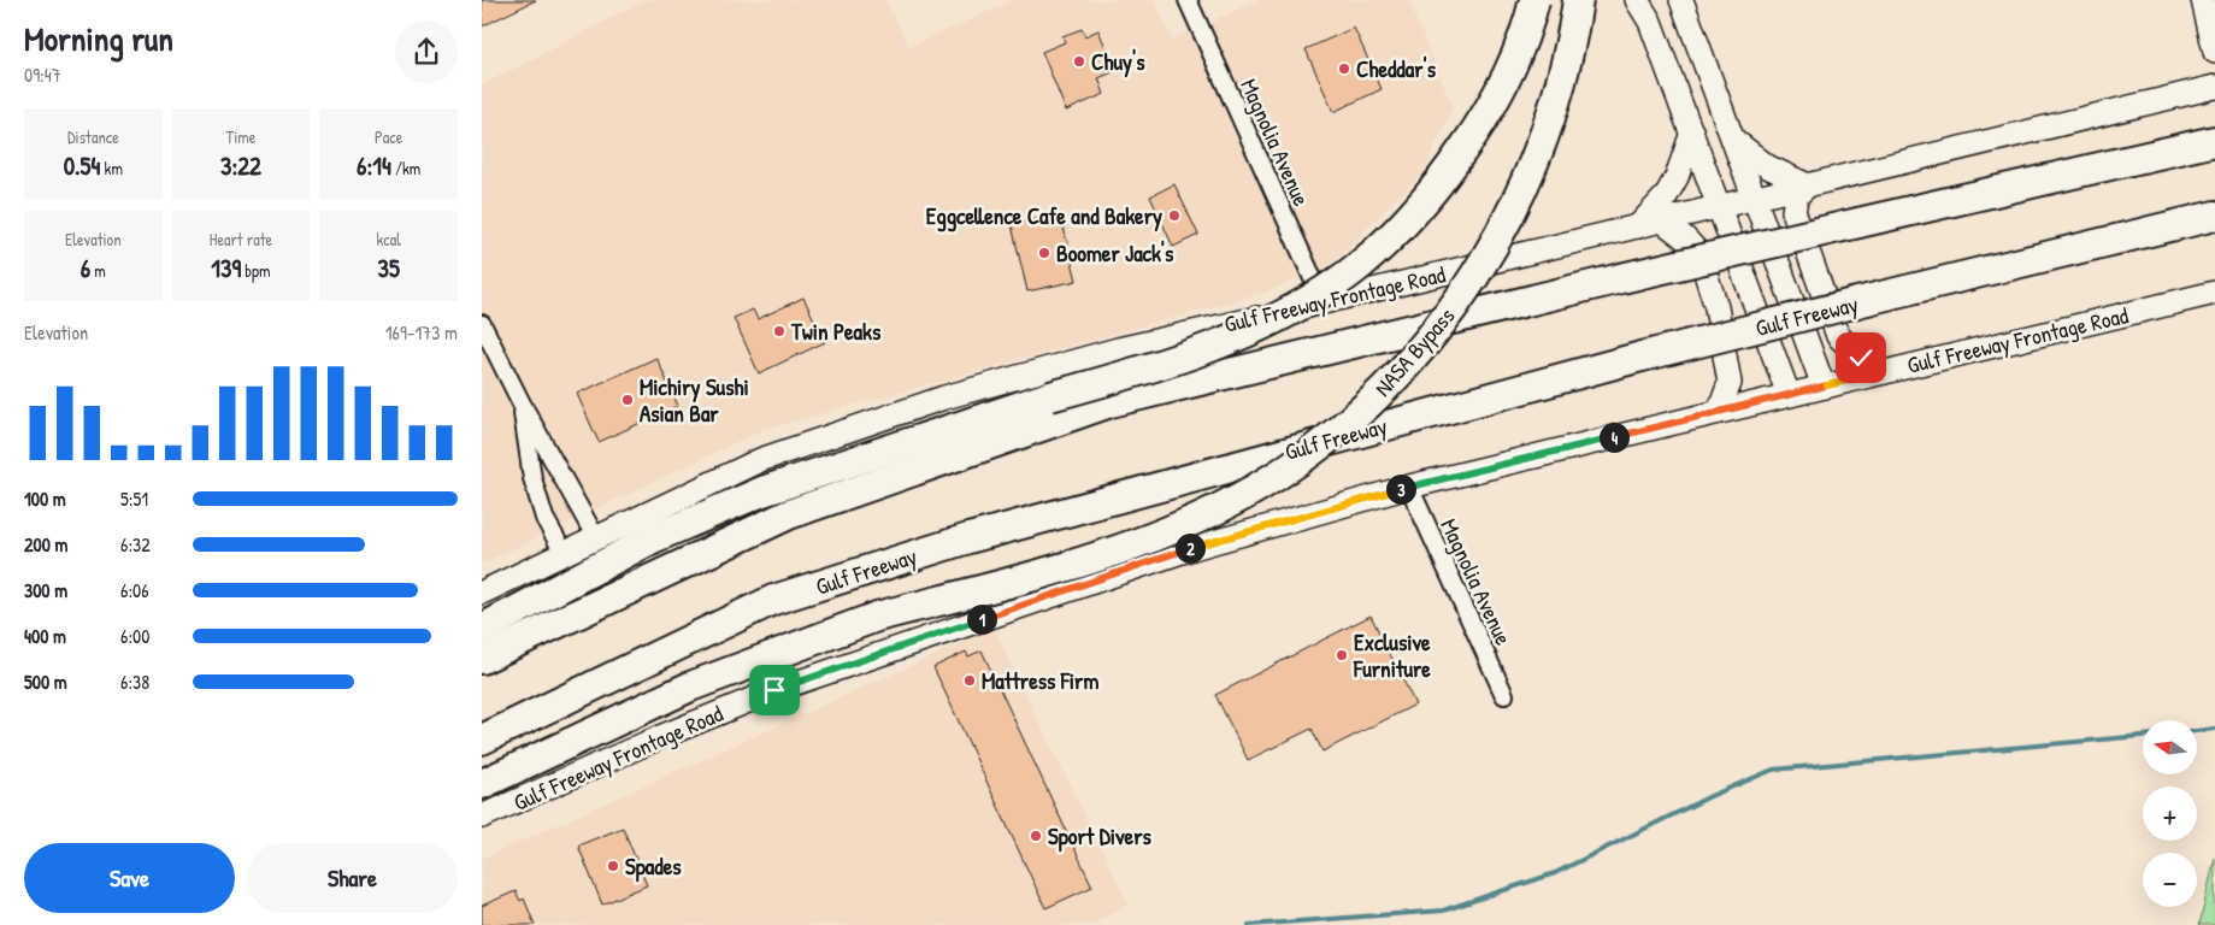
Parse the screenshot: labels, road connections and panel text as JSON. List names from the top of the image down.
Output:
{
  "streets": {
    "highway": ["Gulf Freeway", "NASA Bypass"],
    "main road": ["Gulf Freeway Frontage Road"],
    "street": ["Magnolia Avenue"]
  },
  "crossings": [
    ["Magnolia Avenue", "Gulf Freeway Frontage Road"]
  ],
  "places": [
    "Chuy's",
    "Cheddar's",
    "Eggcellence Cafe and Bakery",
    "Boomer Jack's",
    "Twin Peaks",
    "Michiry Sushi Asian Bar",
    "Exclusive Furniture",
    "Mattress Firm",
    "Sport Divers",
    "Spades"
  ],
  "north": "left",
  "page": {
    "heading": ["Morning run", "09:47"],
    "stats": [
      ["Distance", "0.54 km"],
      ["Time", "3:22"],
      ["Pace", "6:14 /km"],
      ["Elevation", "6 m"],
      ["Heart rate", "139 bpm"],
      ["kcal", "35"]
    ],
    "chart": ["Elevation", "169–173 m"],
    "pins": [
      "4",
      "3",
      "2",
      "1"
    ],
    "list": [
      {
        "name": "100 m",
        "note": "5:51"
      },
      {
        "name": "200 m",
        "note": "6:32"
      },
      {
        "name": "300 m",
        "note": "6:06"
      },
      {
        "name": "400 m",
        "note": "6:00"
      },
      {
        "name": "500 m",
        "note": "6:38"
      }
    ],
    "map_buttons": ["+", "−"],
    "buttons": ["Save", "Share"]
  }
}
